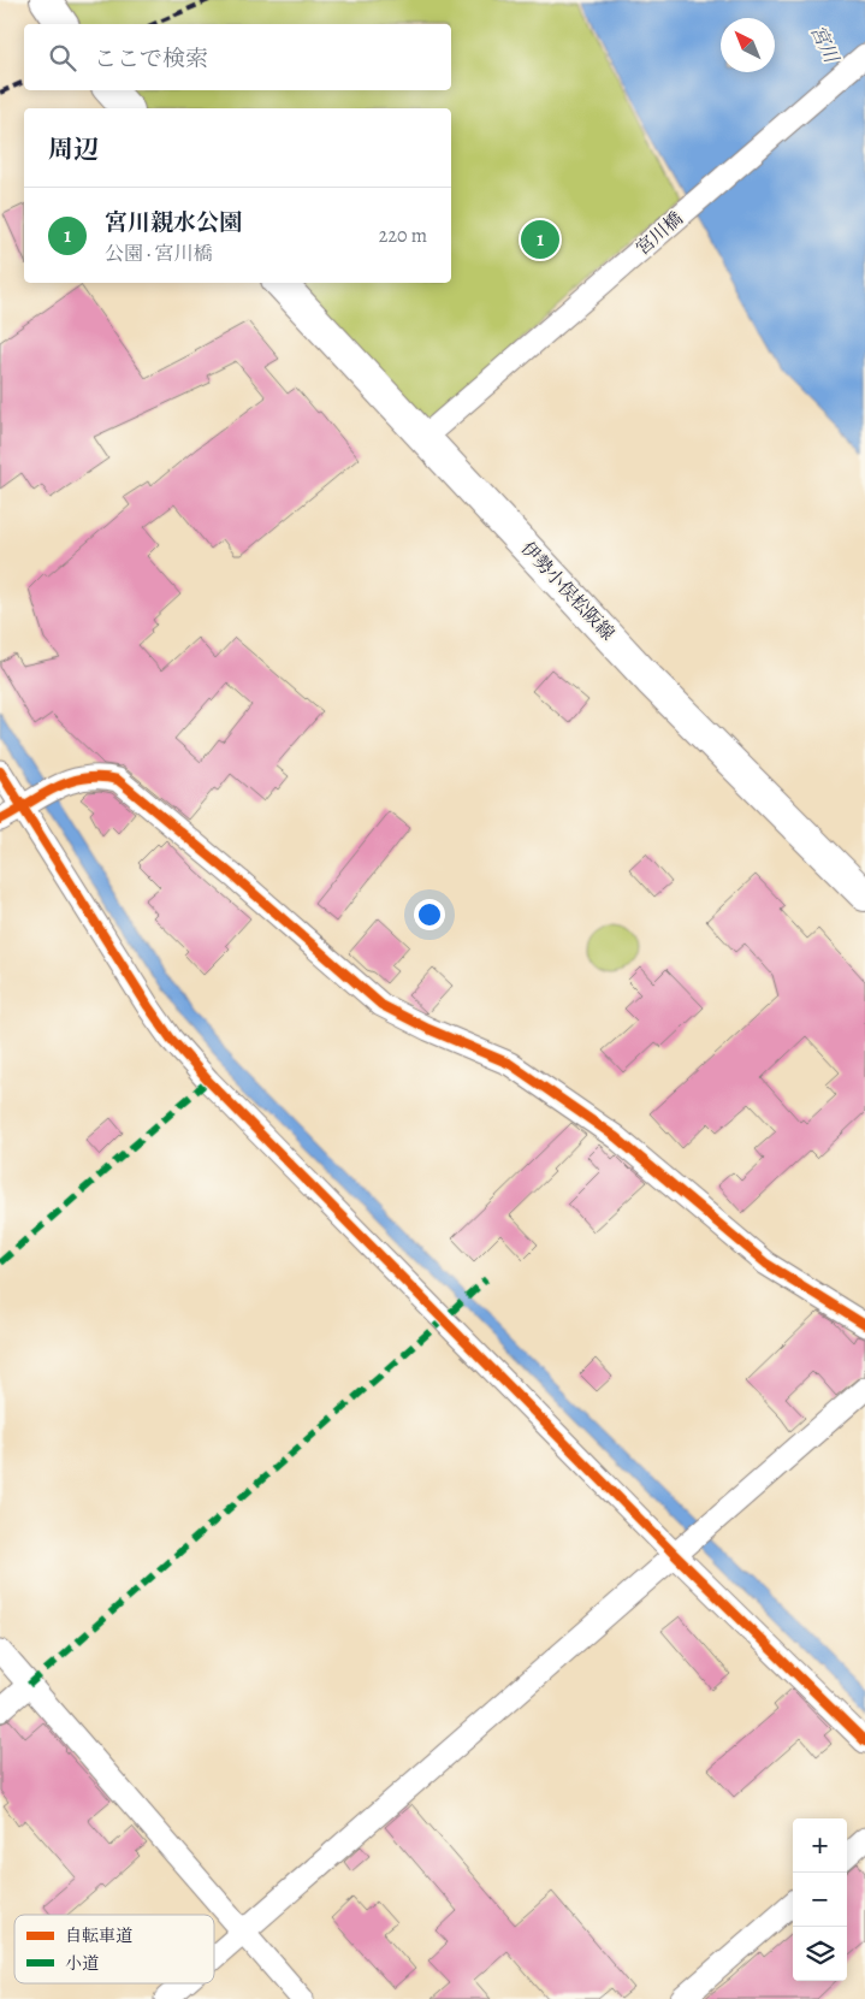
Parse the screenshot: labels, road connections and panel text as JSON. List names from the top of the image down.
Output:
{
  "streets": {
    "main road": ["伊勢小俣松阪線"],
    "street": ["宮川橋"]
  },
  "crossings": [
    ["宮川橋", "伊勢小俣松阪線"]
  ],
  "water": ["宮川"],
  "legend": ["自転車道", "小道"],
  "north": "top left",
  "page": {
    "search": "ここで検索",
    "heading": "周辺",
    "list": [
      {
        "mark": "1",
        "name": "宮川親水公園",
        "note": "公園 · 宮川橋",
        "value": "220 m"
      }
    ],
    "pins": "1",
    "map_buttons": ["+", "−"]
  }
}
